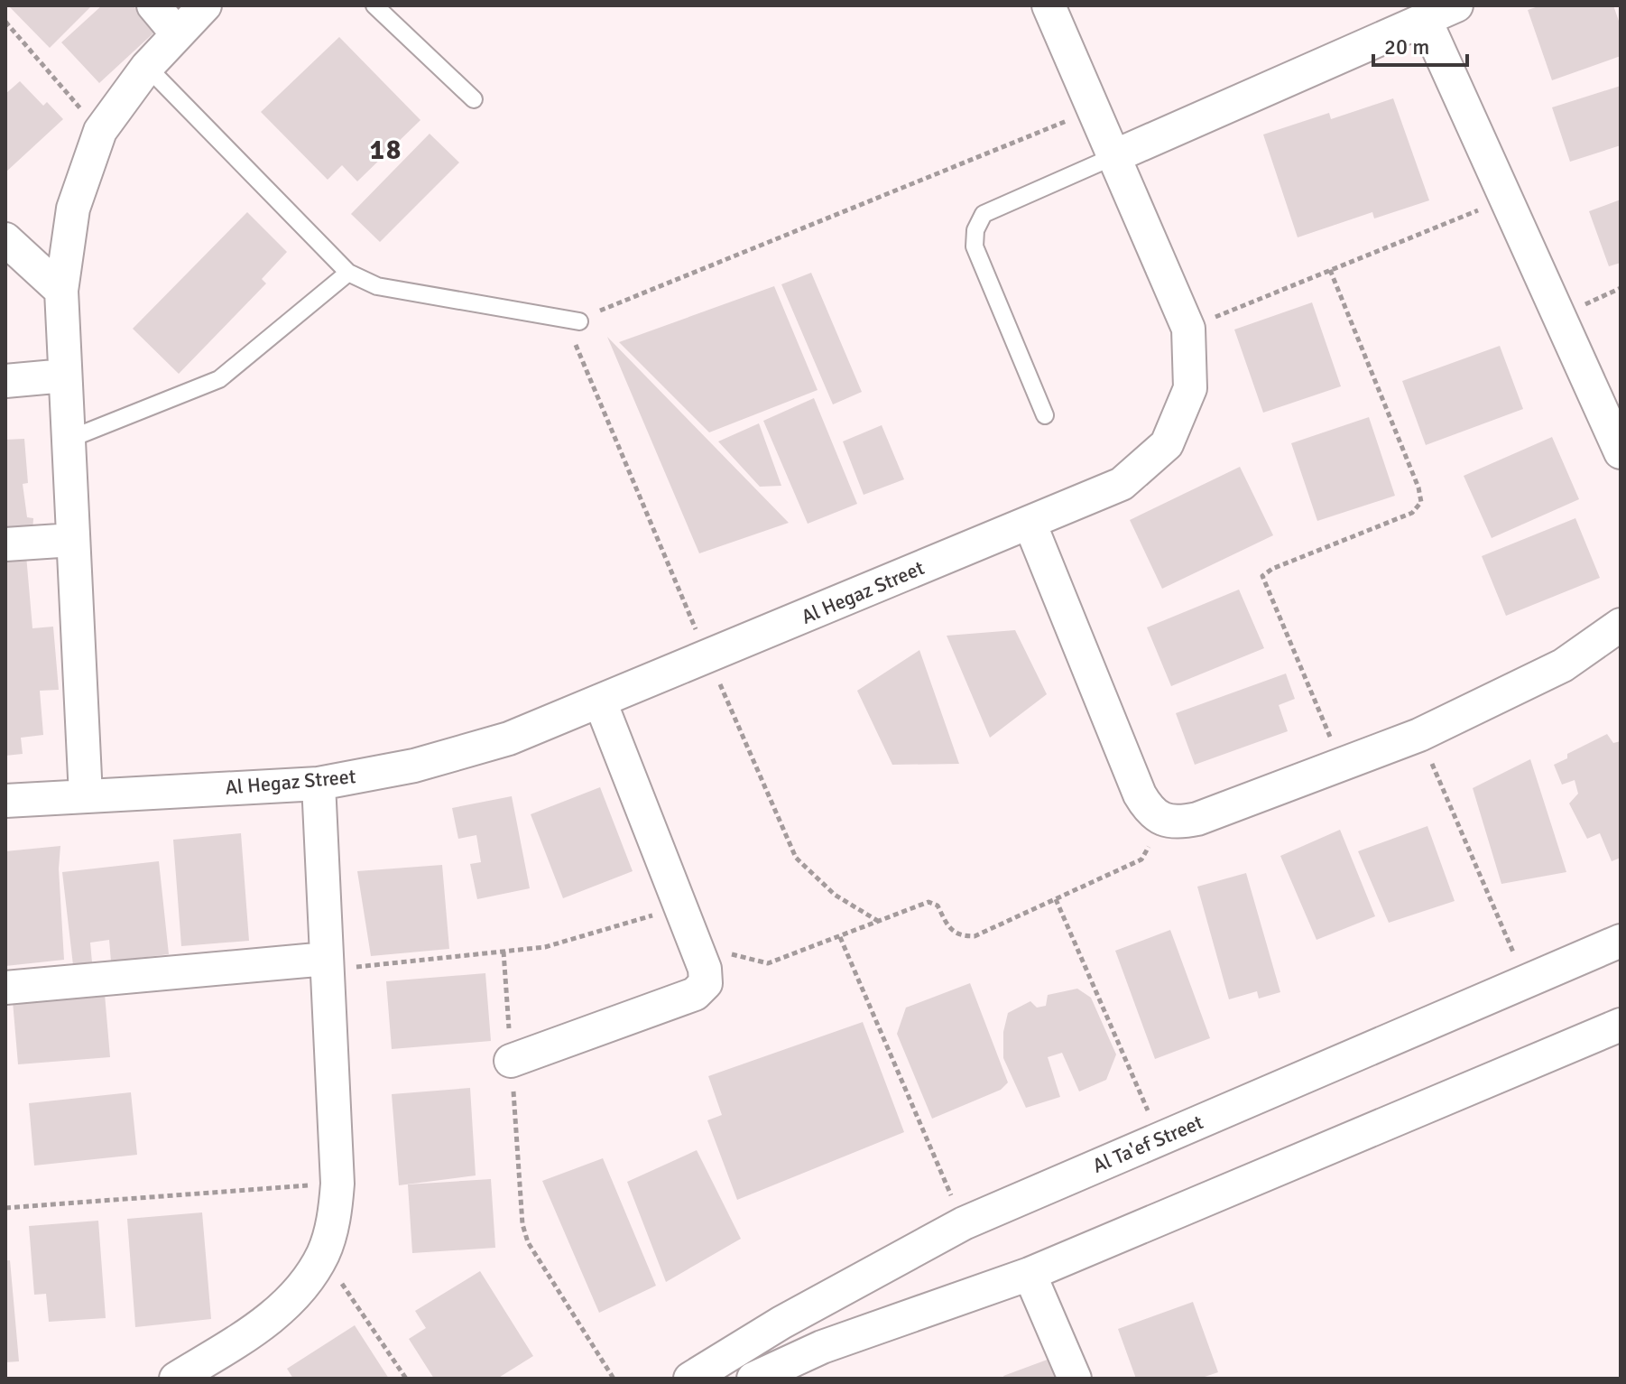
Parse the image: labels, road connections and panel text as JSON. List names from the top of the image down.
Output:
{
  "streets": {
    "street": ["Al Hegaz Street", "Al Ta'ef Street"]
  },
  "districts": ["18"],
  "scale_bar": "20 m"
}
